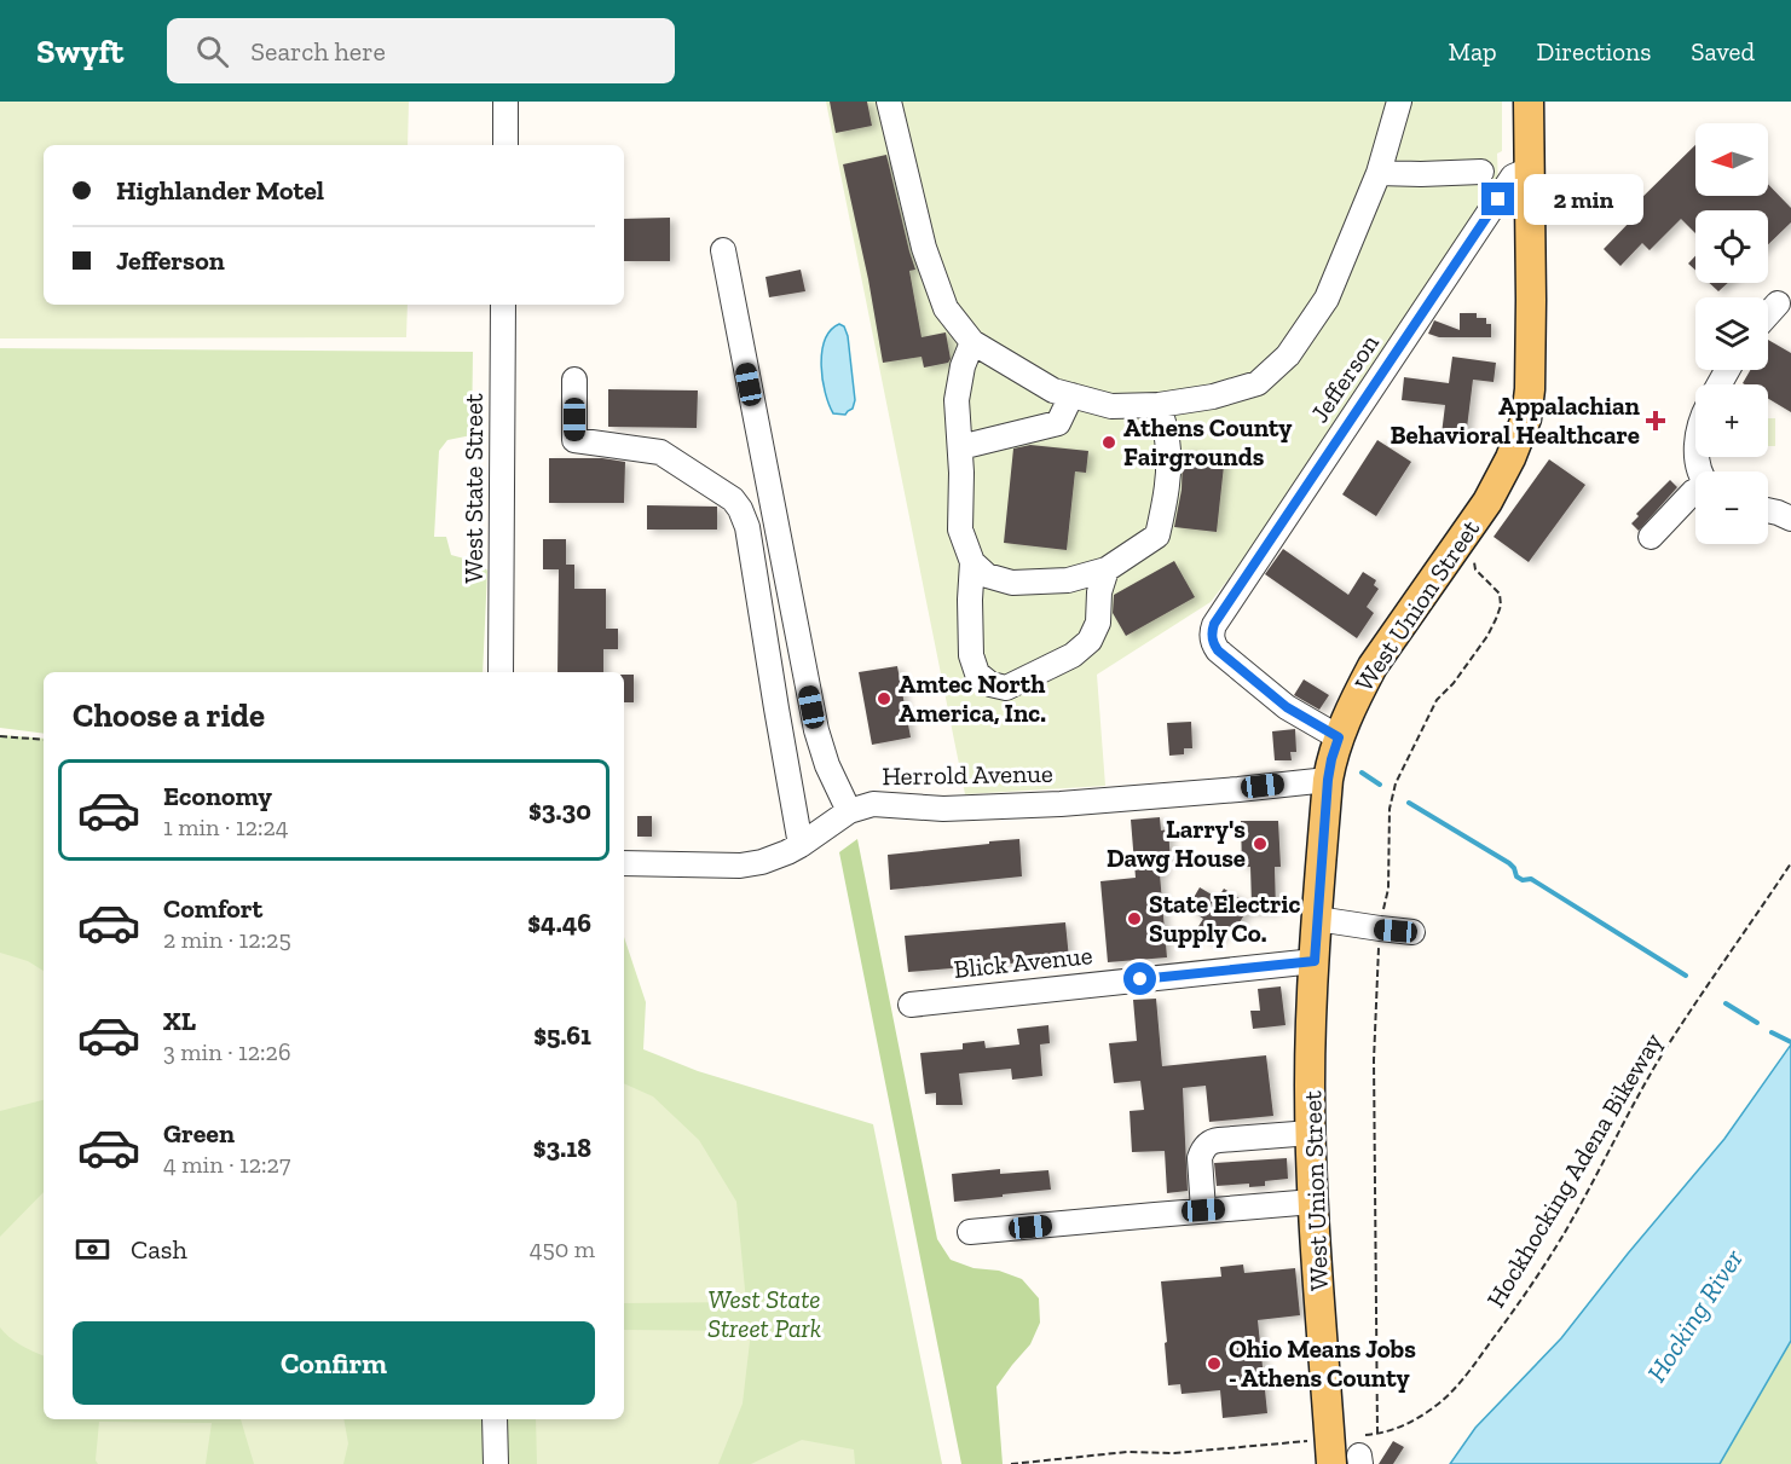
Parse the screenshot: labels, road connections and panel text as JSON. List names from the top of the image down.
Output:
{
  "streets": {
    "main road": ["West Union Street"],
    "street": [
      "Jefferson",
      "West State Street",
      "Herrold Avenue",
      "Blick Avenue"
    ],
    "path": ["Hockhocking Adena Bikeway"]
  },
  "crossings": [
    ["Jefferson", "West Union Street"],
    ["West Union Street", "Herrold Avenue"],
    ["West Union Street", "Blick Avenue"]
  ],
  "water": ["Hocking River"],
  "parks": ["West State Street Park"],
  "places": {
    "health": ["Appalachian Behavioral Healthcare"],
    "other": [
      "Athens County Fairgrounds",
      "Amtec North America, Inc.",
      "Larry's Dawg House",
      "State Electric Supply Co.",
      "Ohio Means Jobs - Athens County"
    ]
  },
  "north": "left",
  "page": {
    "header": "Swyft",
    "search": "Search here",
    "nav": ["Map", "Directions", "Saved"],
    "map_buttons": ["+", "−"],
    "banner": ["Highlander Motel", "Jefferson"],
    "bubble": "2 min",
    "heading": "Choose a ride",
    "list": [
      {
        "name": "Economy",
        "note": "1 min · 12:24",
        "value": "$3.30"
      },
      {
        "name": "Comfort",
        "note": "2 min · 12:25",
        "value": "$4.46"
      },
      {
        "name": "XL",
        "note": "3 min · 12:26",
        "value": "$5.61"
      },
      {
        "name": "Green",
        "note": "4 min · 12:27",
        "value": "$3.18"
      }
    ],
    "pay": ["Cash", "450 m"],
    "buttons": "Confirm"
  }
}
